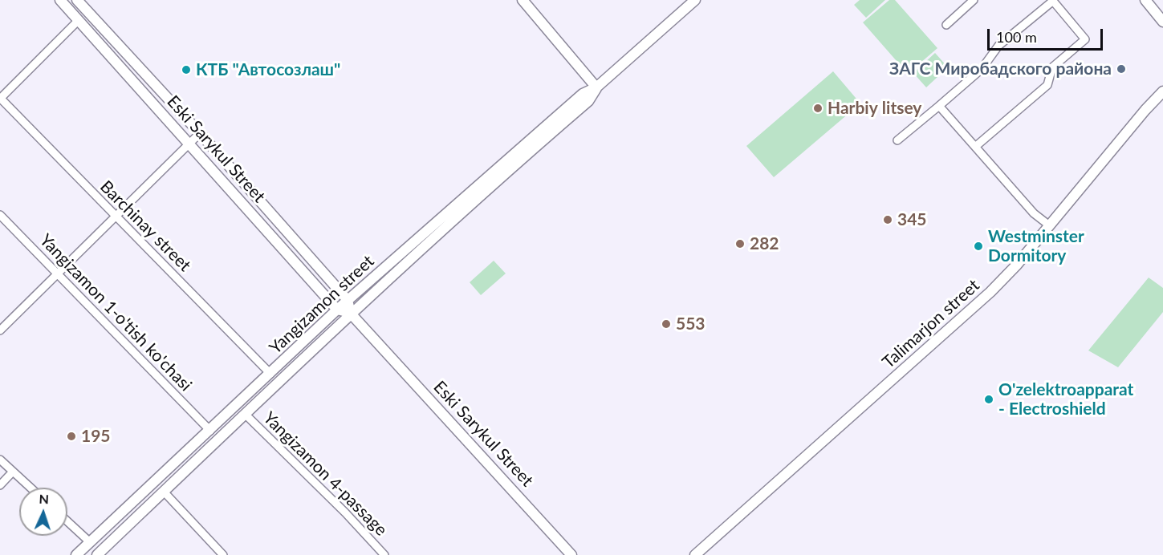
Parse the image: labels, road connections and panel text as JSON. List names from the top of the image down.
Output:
{
  "streets": {
    "main road": ["Eski Sarykul Street", "Yangizamon street", "Talimarjon street"],
    "street": ["Barchinay street", "Yangizamon 1-o'tish ko'chasi", "Yangizamon 4-passage"]
  },
  "crossings": [
    ["Eski Sarykul Street", "Yangizamon street"],
    ["Barchinay street", "Yangizamon street"],
    ["Yangizamon street", "Yangizamon 1-o'tish ko'chasi"],
    ["Yangizamon street", "Yangizamon 4-passage"]
  ],
  "places": [
    "ЗАГС Миробадского района",
    "КТБ \"Автосозлаш\"",
    "Harbiy litsey",
    "345",
    "282",
    "Westminster Dormitory",
    "553",
    "O'zelektroapparat - Electroshield",
    "195"
  ],
  "scale_bar": "100 m",
  "north": "top"
}
